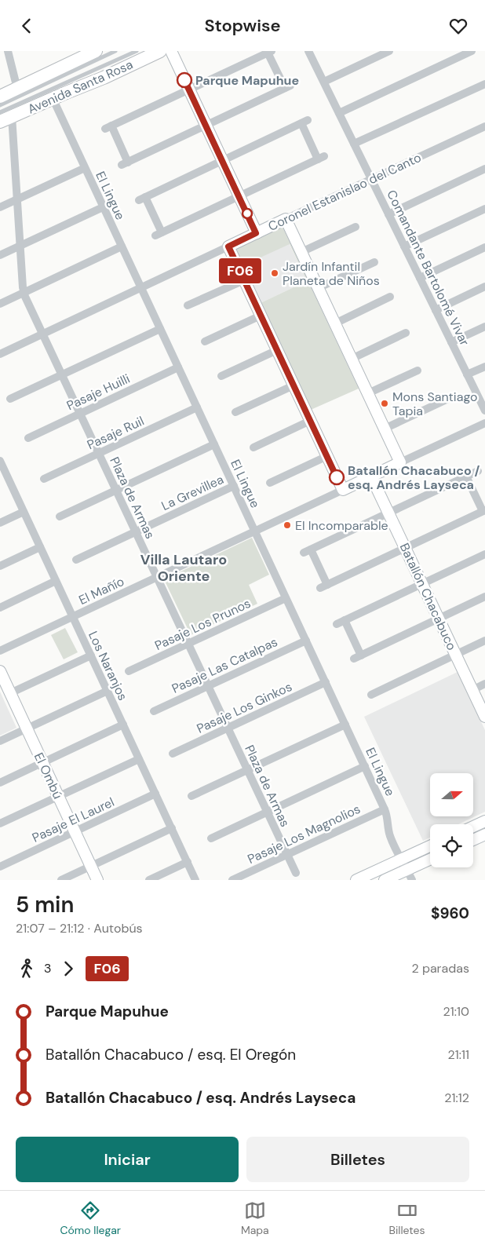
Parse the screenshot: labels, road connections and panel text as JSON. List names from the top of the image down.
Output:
{
  "streets": {
    "main road": ["Avenida Santa Rosa"],
    "street": [
      "Coronel Estanislao del Canto",
      "El Lingue",
      "Comandante Bartolomé Vivar",
      "Pasaje Huilli",
      "Pasaje Ruil",
      "La Grevillea",
      "Plaza de Armas",
      "El Mañío",
      "Batallón Chacabuco",
      "Pasaje Los Prunos",
      "Pasaje Las Catalpas",
      "Los Naranjos",
      "Pasaje Los Ginkos",
      "El Ombú",
      "Pasaje El Laurel",
      "Pasaje Los Magnolios"
    ]
  },
  "crossings": [
    ["Avenida Santa Rosa", "El Lingue"],
    ["Avenida Santa Rosa", "Plaza de Armas"],
    ["Coronel Estanislao del Canto", "El Lingue"],
    ["Coronel Estanislao del Canto", "Comandante Bartolomé Vivar"],
    ["Coronel Estanislao del Canto", "Plaza de Armas"],
    ["El Lingue", "Pasaje Huilli"],
    ["El Lingue", "Pasaje Ruil"],
    ["El Lingue", "La Grevillea"],
    ["El Lingue", "El Mañío"],
    ["El Lingue", "Pasaje Los Prunos"],
    ["El Lingue", "Pasaje Las Catalpas"],
    ["El Lingue", "Pasaje Los Ginkos"],
    ["El Lingue", "Pasaje Los Magnolios"],
    ["Pasaje Huilli", "Plaza de Armas"],
    ["Pasaje Ruil", "Plaza de Armas"],
    ["La Grevillea", "Plaza de Armas"],
    ["Plaza de Armas", "El Mañío"],
    ["Plaza de Armas", "Pasaje Los Prunos"],
    ["Plaza de Armas", "Pasaje Las Catalpas"],
    ["Plaza de Armas", "Pasaje Los Ginkos"],
    ["Plaza de Armas", "Pasaje Los Magnolios"],
    ["El Mañío", "Los Naranjos"],
    ["Los Naranjos", "Pasaje El Laurel"],
    ["El Ombú", "Pasaje El Laurel"]
  ],
  "districts": ["Villa Lautaro Oriente"],
  "places": [
    "Parque Mapuhue",
    "Jardín Infantil Planeta de Niños",
    "Mons Santiago Tapia",
    "Batallón Chacabuco / esq. Andrés Layseca",
    "El Incomparable"
  ],
  "lines": ["bus line F06"],
  "north": "right",
  "page": {
    "header": "Stopwise",
    "on_map": "F06",
    "heading": ["5 min", "21:07 – 21:12 · Autobús", "$960"],
    "legs": ["3", "F06", "2 paradas"],
    "list": [
      {
        "name": "Parque Mapuhue",
        "value": "21:10"
      },
      {
        "name": "Batallón Chacabuco / esq. El Oregón",
        "value": "21:11"
      },
      {
        "name": "Batallón Chacabuco / esq. Andrés Layseca",
        "value": "21:12"
      }
    ],
    "buttons": ["Iniciar", "Billetes"],
    "tabs": ["Cómo llegar", "Mapa", "Billetes"]
  }
}
